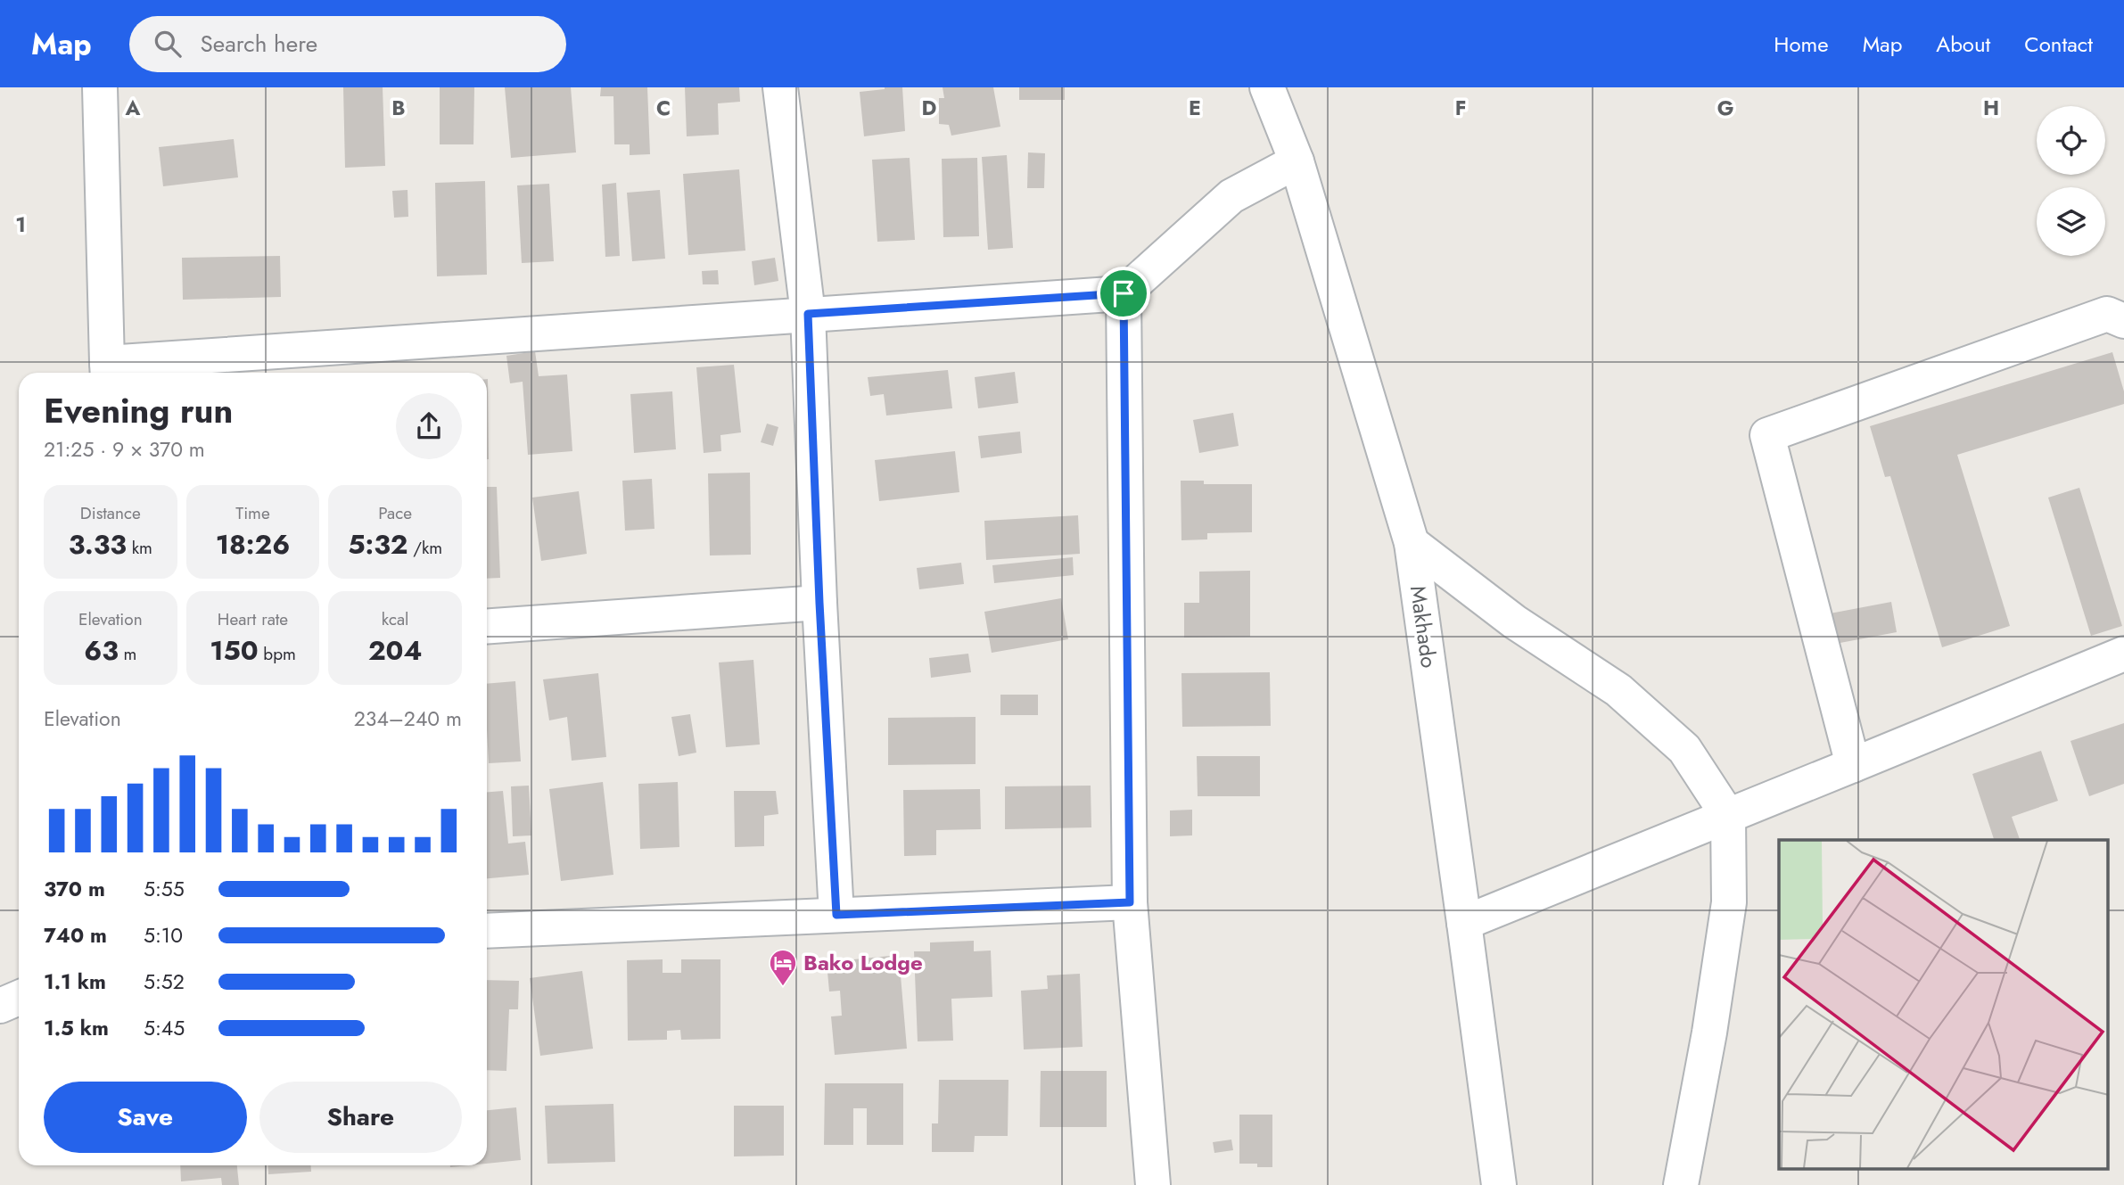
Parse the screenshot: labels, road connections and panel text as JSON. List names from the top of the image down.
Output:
{
  "streets": {
    "street": ["Makhado"]
  },
  "places": {
    "hotel": ["Bako Lodge"]
  },
  "page": {
    "header": "Map",
    "search": "Search here",
    "nav": [
      "Home",
      "Map",
      "About",
      "Contact"
    ],
    "heading": ["Evening run", "21:25 · 9 × 370 m"],
    "stats": [
      ["Distance", "3.33 km"],
      ["Time", "18:26"],
      ["Pace", "5:32 /km"],
      ["Elevation", "63 m"],
      ["Heart rate", "150 bpm"],
      ["kcal", "204"]
    ],
    "chart": ["Elevation", "234–240 m"],
    "list": [
      {
        "name": "370 m",
        "note": "5:55"
      },
      {
        "name": "740 m",
        "note": "5:10"
      },
      {
        "name": "1.1 km",
        "note": "5:52"
      },
      {
        "name": "1.5 km",
        "note": "5:45"
      }
    ],
    "buttons": ["Save", "Share"]
  },
  "grid": {
    "columns": [
      "A",
      "B",
      "C",
      "D",
      "E",
      "F",
      "G",
      "H"
    ],
    "rows": ["1"]
  }
}
